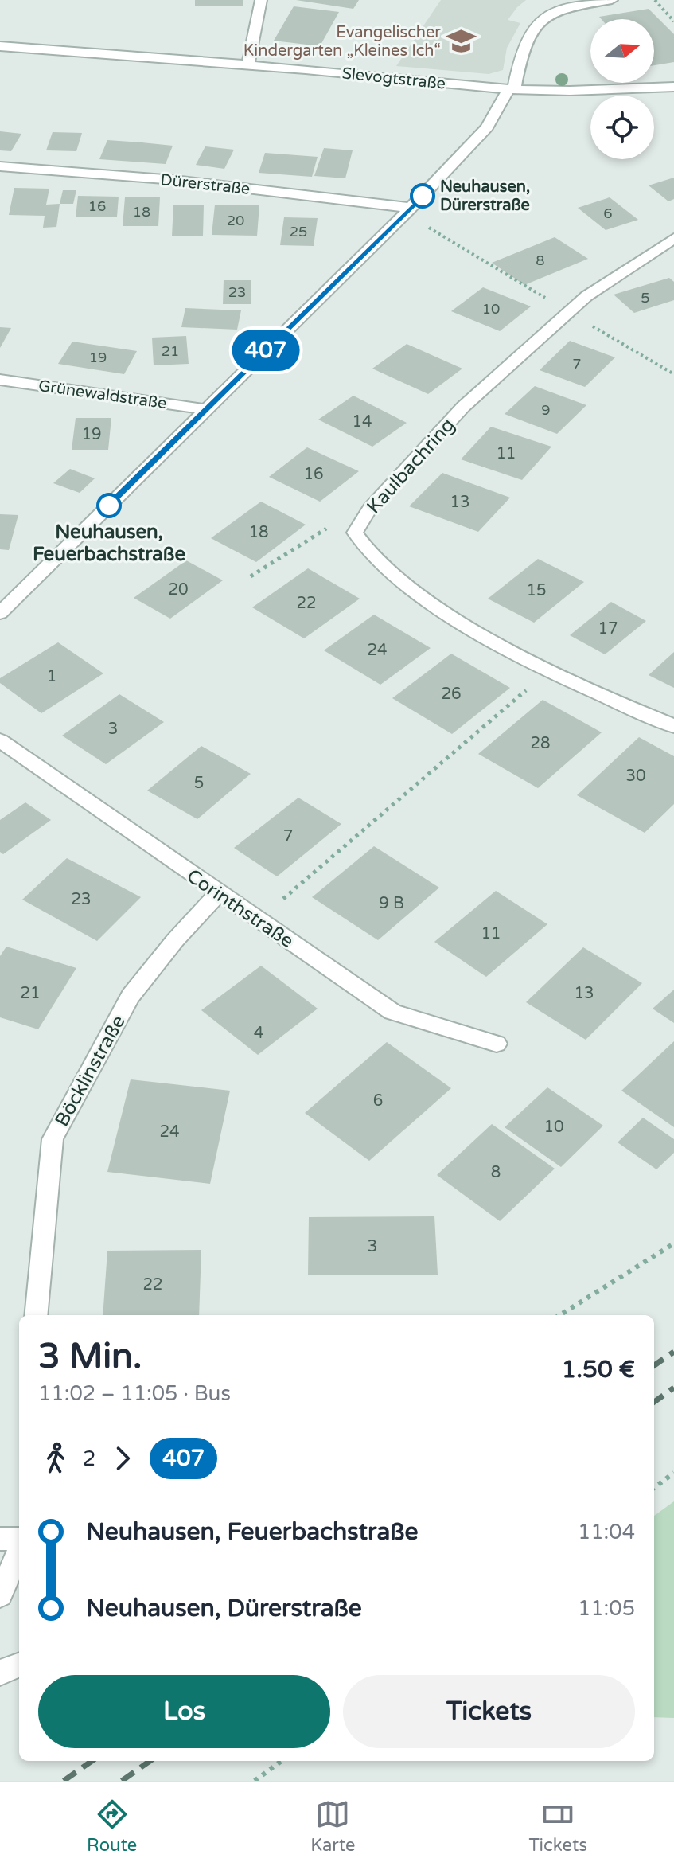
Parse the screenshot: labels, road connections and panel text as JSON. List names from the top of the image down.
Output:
{
  "streets": {
    "street": [
      "Slevogtstraße",
      "Dürerstraße",
      "Grünewaldstraße",
      "Kaulbachring",
      "Corinthstraße",
      "Böcklinstraße"
    ]
  },
  "crossings": [
    ["Corinthstraße", "Böcklinstraße"]
  ],
  "places": {
    "school or university": ["Evangelischer Kindergarten „Kleines Ich“"],
    "other": ["Neuhausen, Dürerstraße", "Neuhausen, Feuerbachstraße"]
  },
  "lines": ["bus line 407"],
  "house_numbers": [
    "16",
    "18",
    "6",
    "20",
    "25",
    "8",
    "23",
    "5",
    "10",
    "21",
    "19",
    "7",
    "9",
    "14",
    "19",
    "11",
    "16",
    "13",
    "18",
    "20",
    "15",
    "22",
    "17",
    "24",
    "1",
    "26",
    "3",
    "28",
    "30",
    "5",
    "7",
    "23",
    "9 B",
    "11",
    "21",
    "13",
    "4",
    "6",
    "10",
    "24",
    "8",
    "3",
    "22"
  ],
  "north": "right",
  "page": {
    "on_map": "407",
    "heading": ["3 Min.", "11:02 – 11:05 · Bus", "1.50 €"],
    "legs": ["2", "407"],
    "list": [
      {
        "name": "Neuhausen, Feuerbachstraße",
        "value": "11:04"
      },
      {
        "name": "Neuhausen, Dürerstraße",
        "value": "11:05"
      }
    ],
    "buttons": ["Los", "Tickets"],
    "tabs": ["Route", "Karte", "Tickets"]
  }
}
